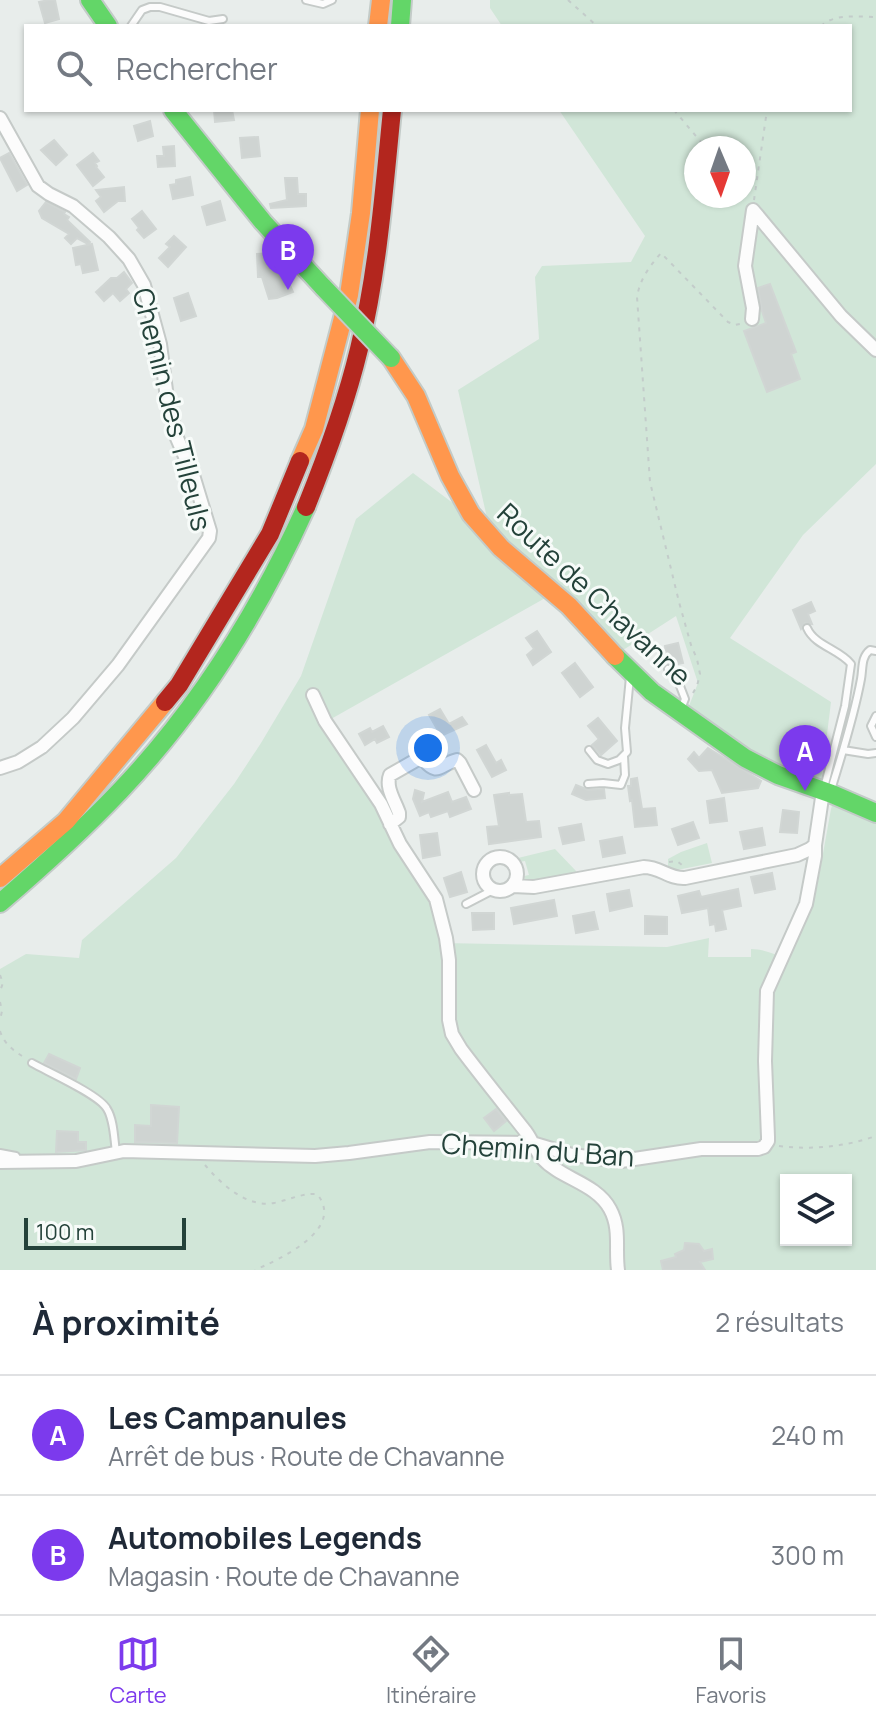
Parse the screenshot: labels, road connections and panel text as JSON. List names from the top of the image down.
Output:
{
  "streets": {
    "main road": ["Route de Chavanne"],
    "street": ["Chemin des Tilleuls", "Chemin du Ban"]
  },
  "scale_bar": "100 m",
  "north": "bottom",
  "page": {
    "search": "Rechercher",
    "pins": ["B", "A"],
    "scale": "100 m",
    "heading": ["À proximité", "2 résultats"],
    "list": [
      {
        "mark": "A",
        "name": "Les Campanules",
        "note": "Arrêt de bus · Route de Chavanne",
        "value": "240 m"
      },
      {
        "mark": "B",
        "name": "Automobiles Legends",
        "note": "Magasin · Route de Chavanne",
        "value": "300 m"
      }
    ],
    "nav": ["Carte", "Itinéraire", "Favoris"]
  }
}
